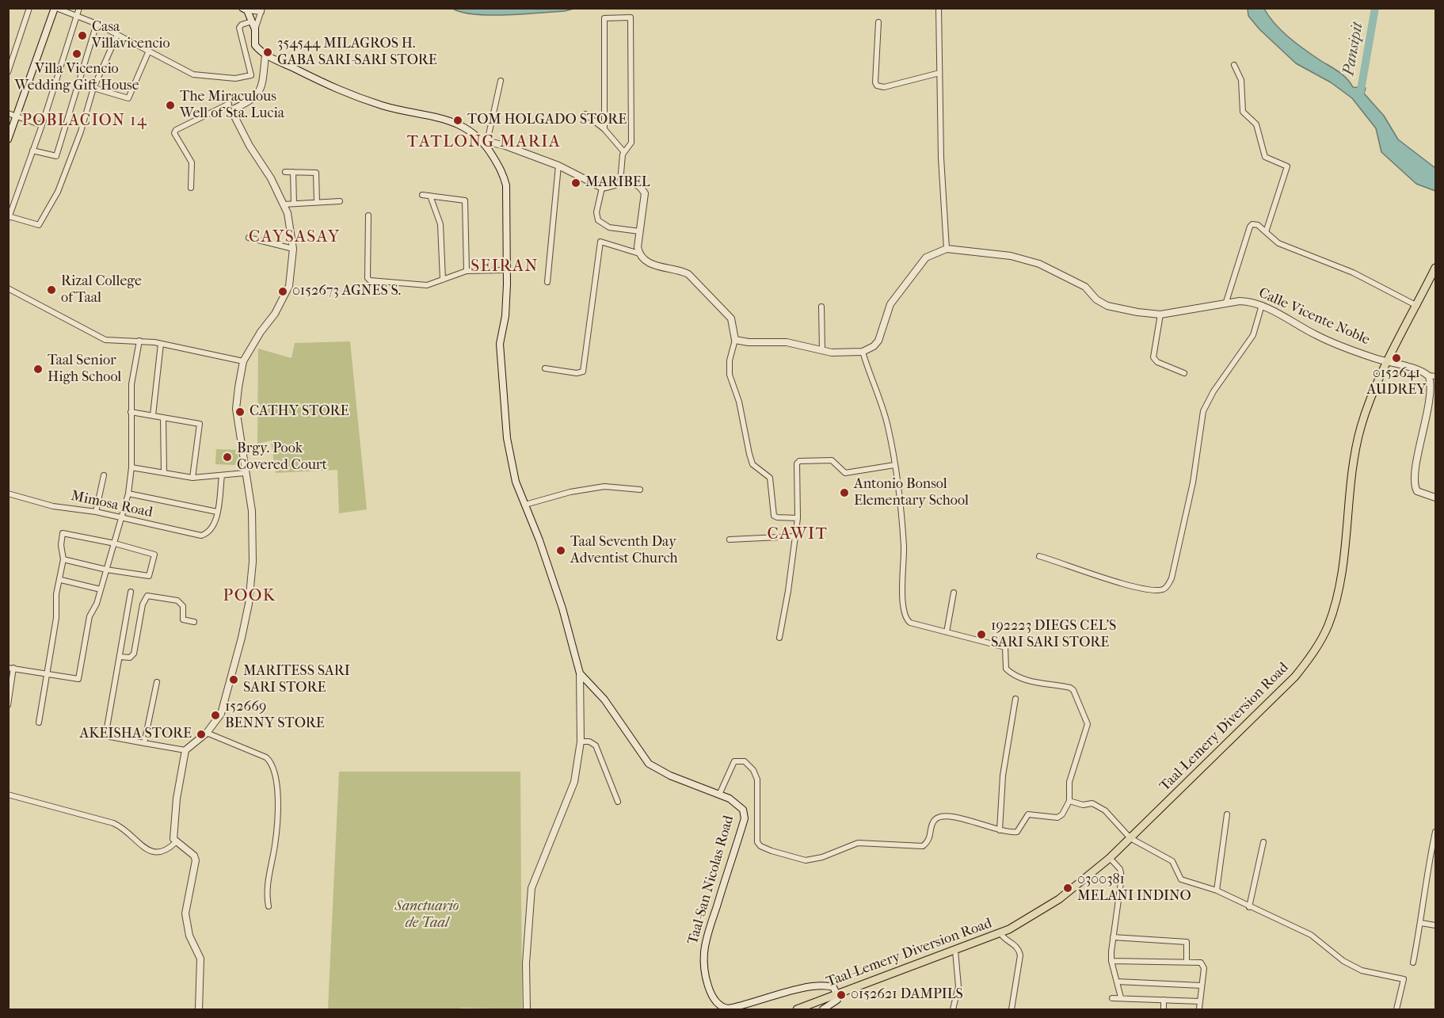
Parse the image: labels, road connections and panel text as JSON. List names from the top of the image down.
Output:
{
  "streets": {
    "main road": ["Taal-Lemery Diversion Road", "Taal-San Nicolas Road"],
    "street": ["Calle Vicente Noble", "Mimosa Road"]
  },
  "crossings": [
    ["Calle Vicente Noble", "Taal-Lemery Diversion Road"],
    ["Taal-Lemery Diversion Road", "Taal-San Nicolas Road"]
  ],
  "districts": [
    "POBLACION 14",
    "TATLONG MARIA",
    "CAYSASAY",
    "SEIRAN",
    "CAWIT",
    "POOK"
  ],
  "water": ["Pansipit"],
  "parks": ["Sanctuario de Taal"],
  "places": [
    "Casa Villavicencio",
    "354544 MILAGROS H. GABA SARI-SARI STORE",
    "Villa Vicencio Wedding Gift House",
    "The Miraculous Well of Sta. Lucia",
    "TOM HOLGADO STORE",
    "MARIBEL",
    "Rizal College of Taal",
    "0152673 AGNES S.",
    "0152641 AUDREY",
    "Taal Senior High School",
    "CATHY STORE",
    "Brgy. Pook Covered Court",
    "Antonio Bonsol Elementary School",
    "Taal Seventh Day Adventist Church",
    "192223 DIEGS CEL’S SARI SARI STORE",
    "MARITESS SARI SARI STORE",
    "152669 BENNY STORE",
    "AKEISHA STORE",
    "0300381 MELANI INDINO",
    "0152621 DAMPILS"
  ]
}
